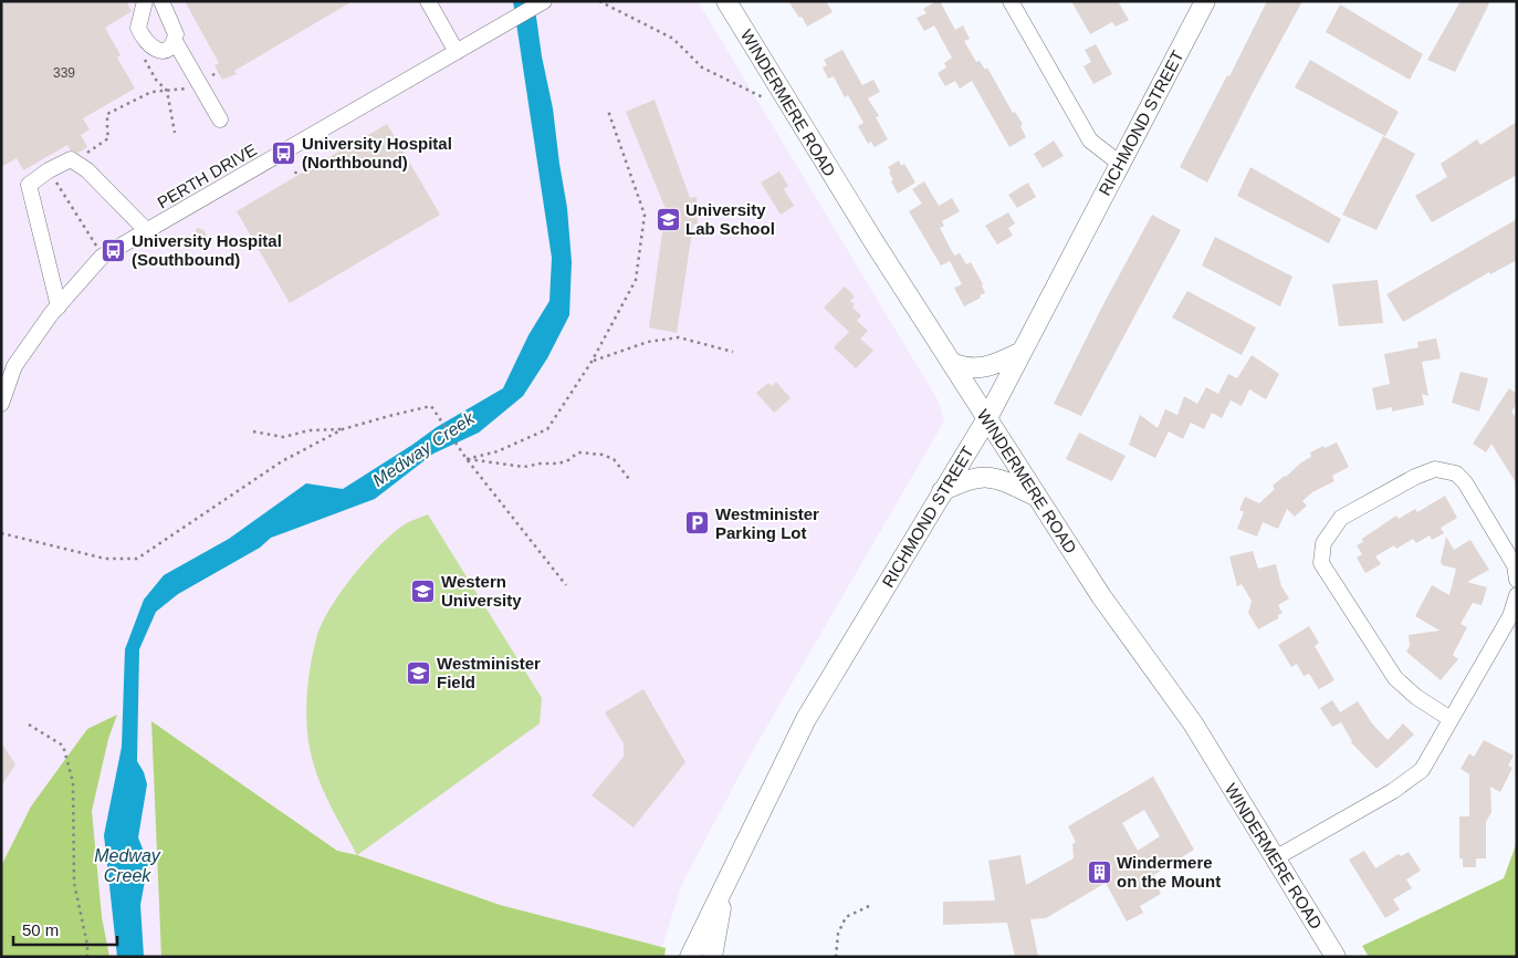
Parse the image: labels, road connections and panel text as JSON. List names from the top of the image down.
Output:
{
  "streets": {
    "main road": ["WINDERMERE ROAD", "RICHMOND STREET"],
    "street": ["PERTH DRIVE"]
  },
  "crossings": [
    ["WINDERMERE ROAD", "RICHMOND STREET"]
  ],
  "water": ["Medway Creek"],
  "places": {
    "bus stop": ["University Hospital (Northbound)", "University Hospital (Southbound)"],
    "school or university": ["University Lab School", "Western University", "Westminister Field"],
    "parking": ["Westminister Parking Lot"],
    "building": ["Windermere on the Mount"]
  },
  "house_numbers": ["339"],
  "scale_bar": "50 m"
}
